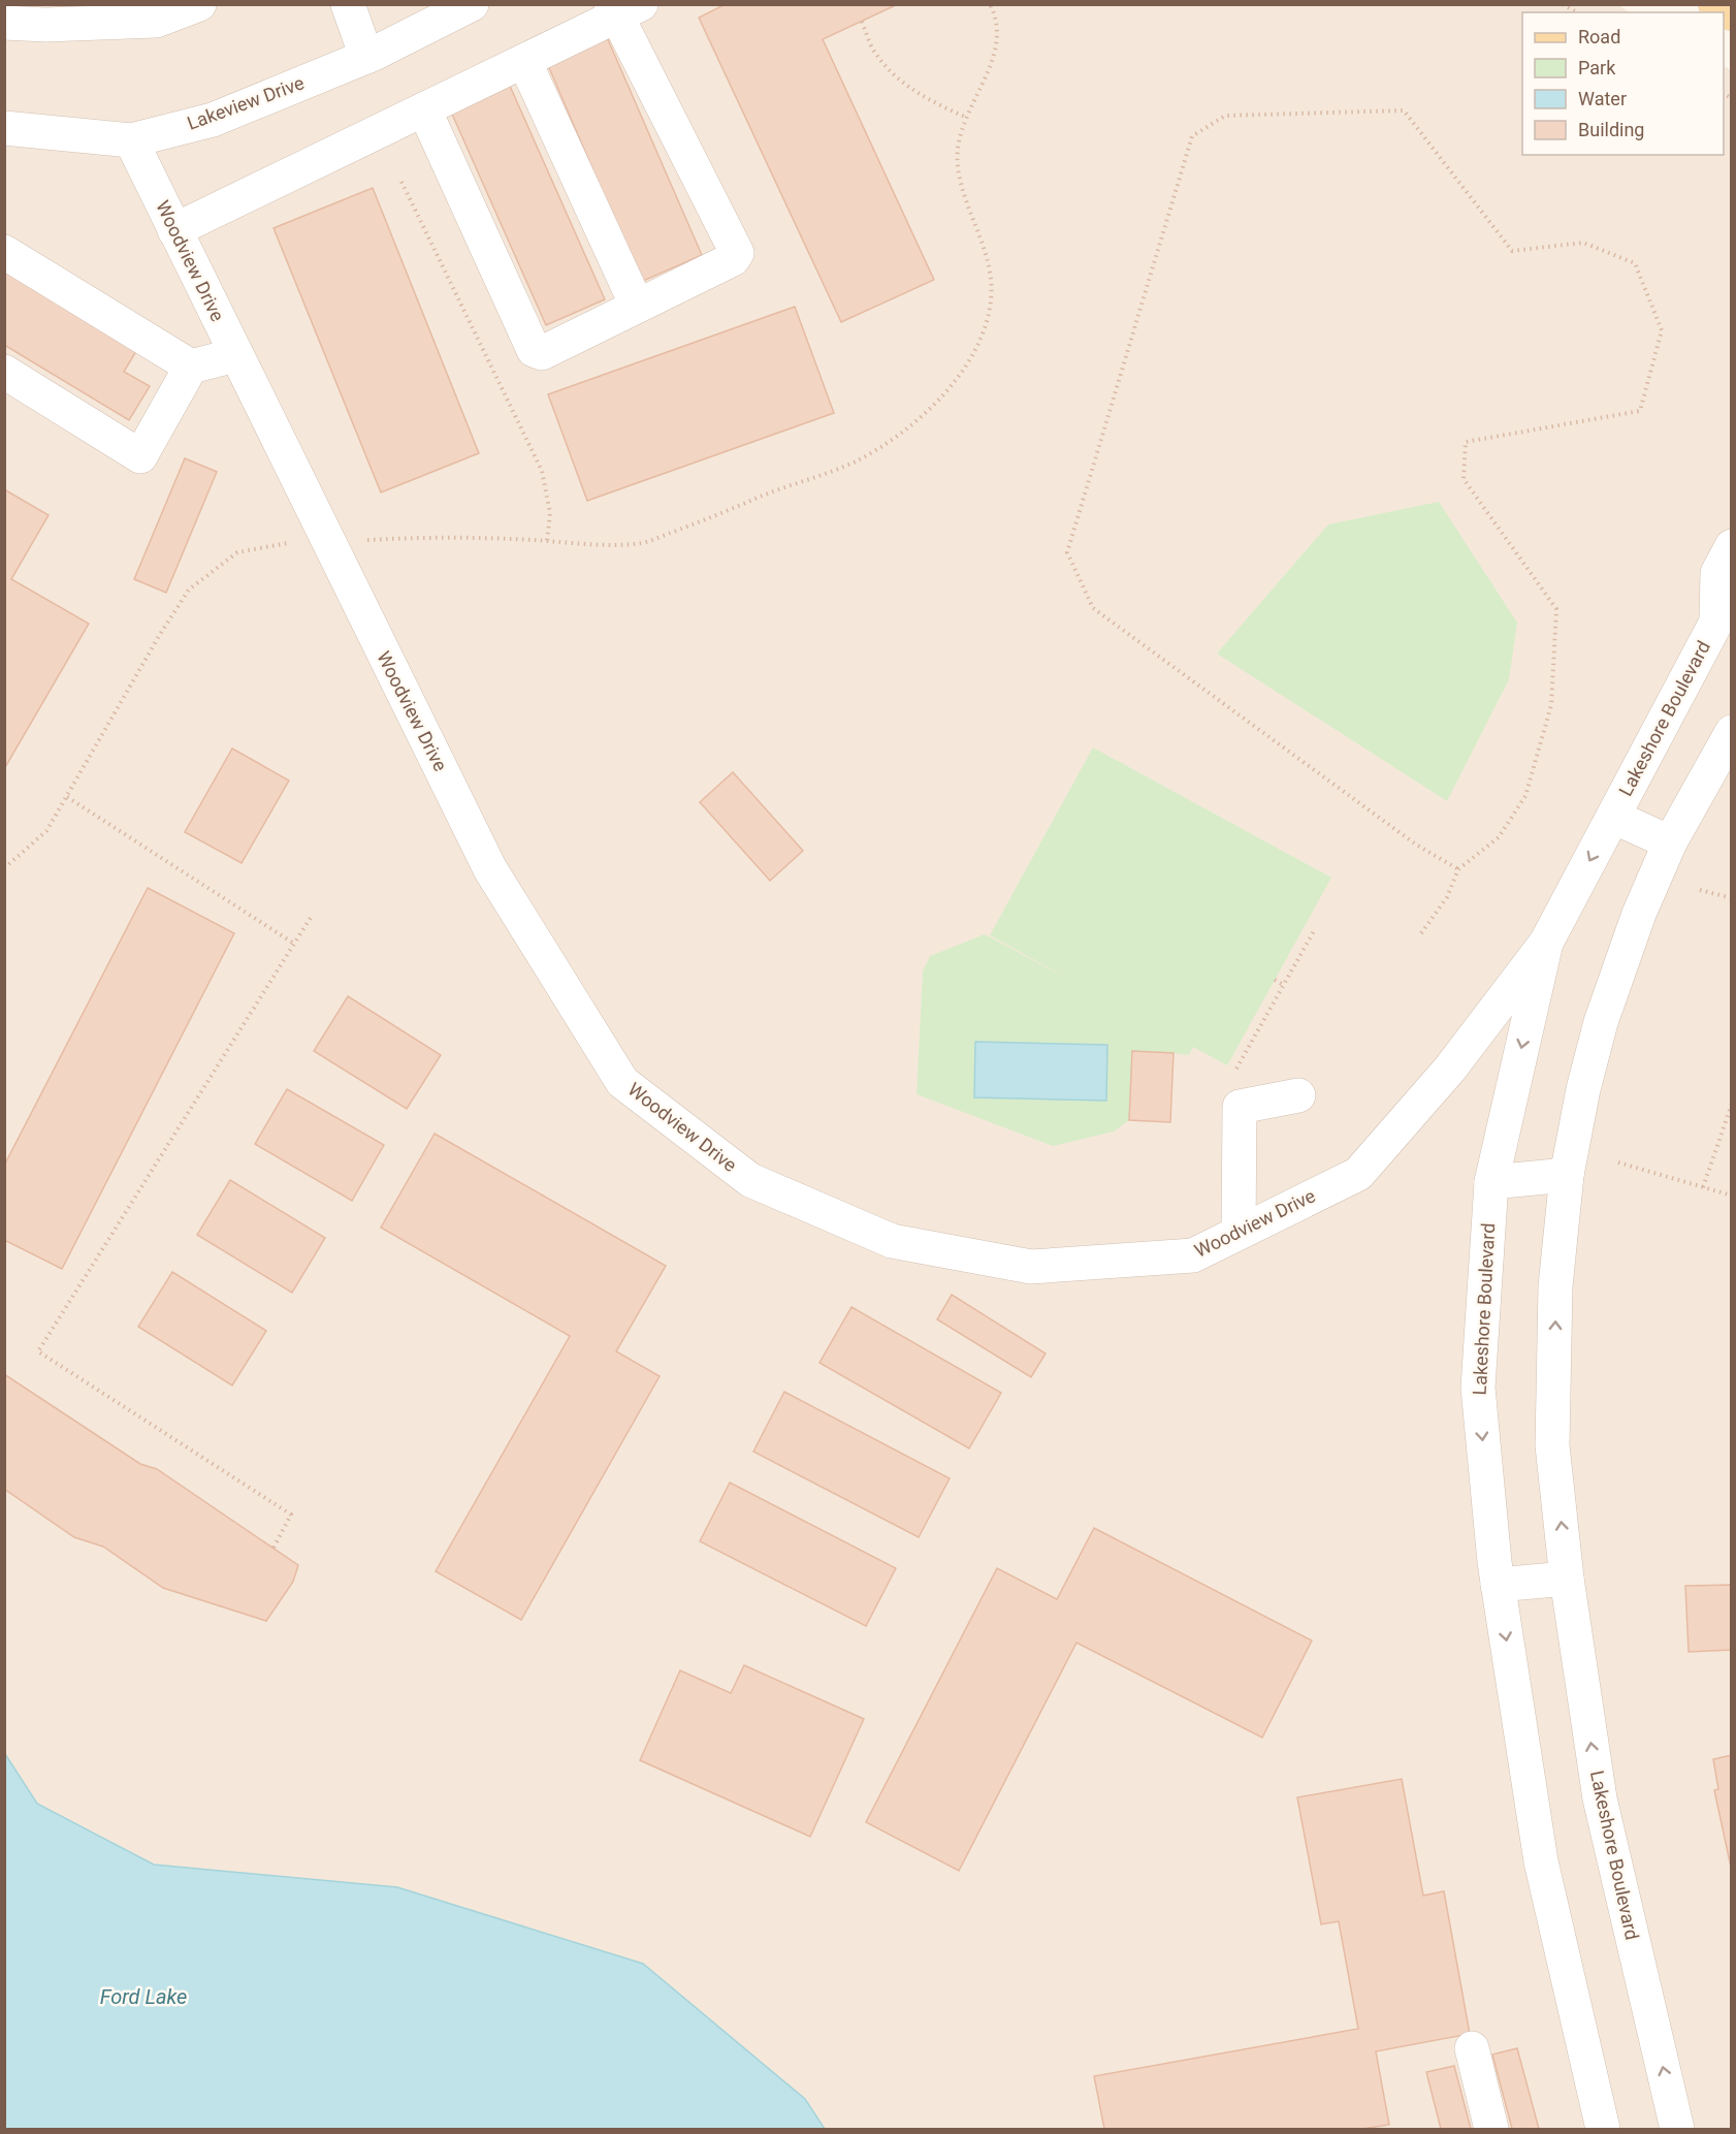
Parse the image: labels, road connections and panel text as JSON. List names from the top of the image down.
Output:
{
  "streets": {
    "street": ["Lakeview Drive", "Woodview Drive", "Lakeshore Boulevard"]
  },
  "crossings": [
    ["Lakeview Drive", "Woodview Drive"],
    ["Woodview Drive", "Lakeshore Boulevard"]
  ],
  "water": ["Ford Lake"],
  "legend": [
    "Road",
    "Park",
    "Water",
    "Building"
  ]
}
